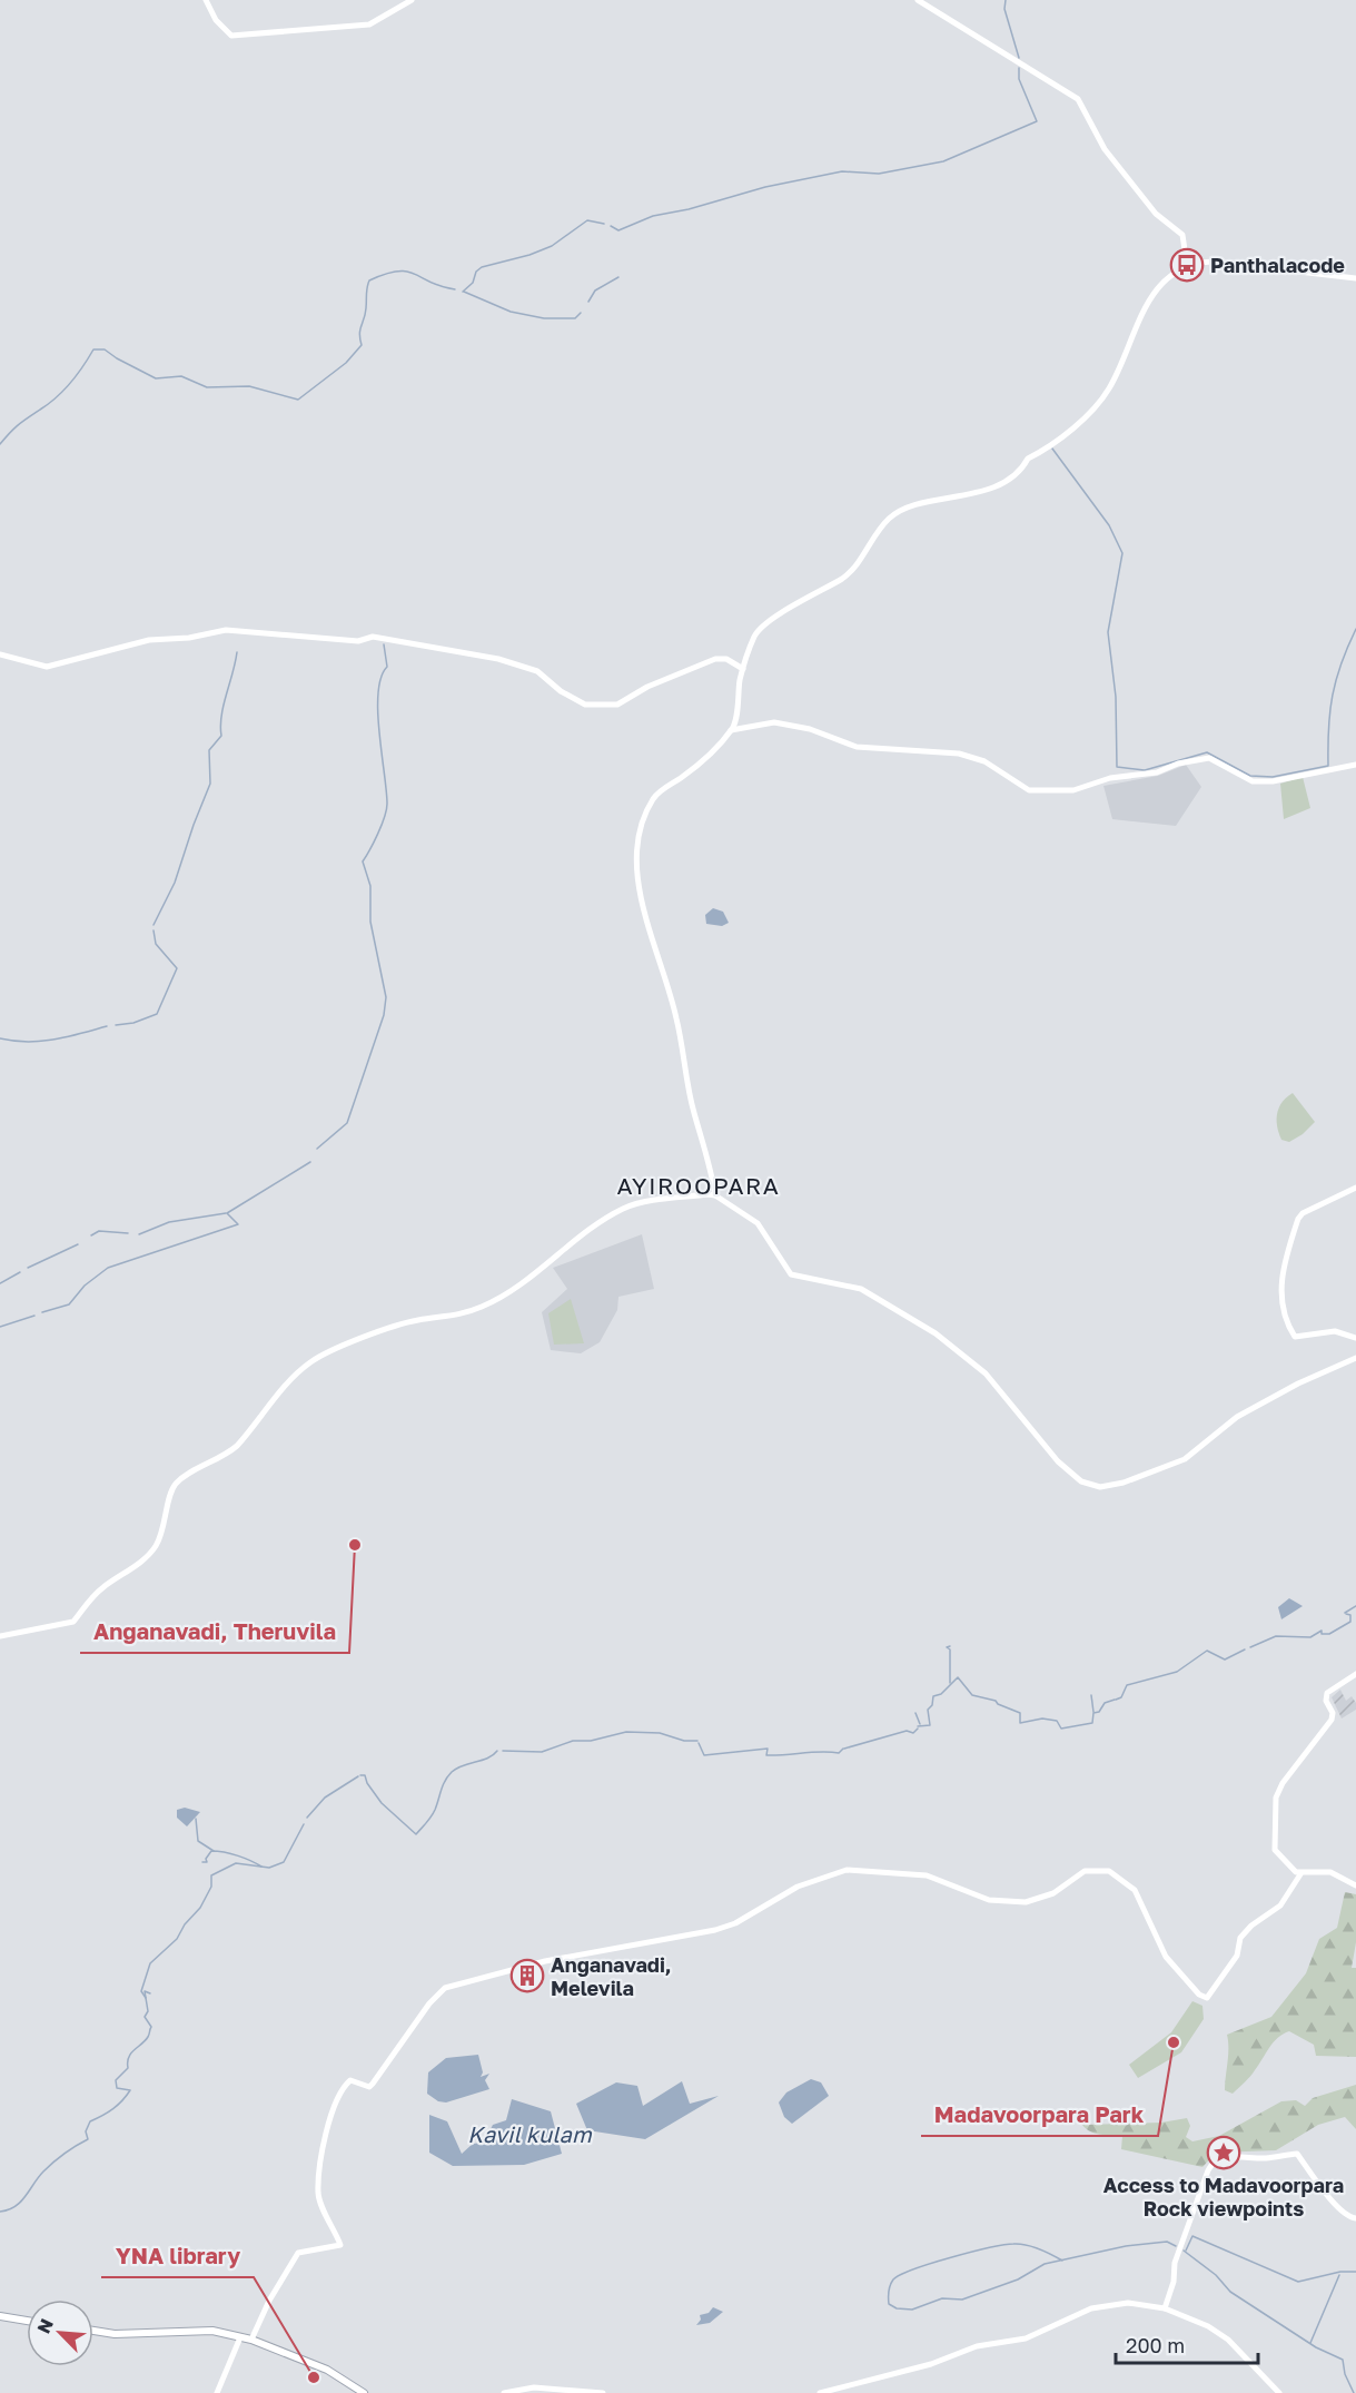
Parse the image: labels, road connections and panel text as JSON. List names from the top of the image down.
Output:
{
  "districts": ["AYIROOPARA"],
  "water": ["Kavil kulam"],
  "places": {
    "bus stop": ["Panthalacode"],
    "other": ["Anganavadi, Theruvila", "Madavoorpara Park", "YNA library"],
    "building": ["Anganavadi, Melevila"],
    "place": ["Access to Madavoorpara Rock viewpoints"]
  },
  "scale_bar": "200 m",
  "north": "top left"
}
